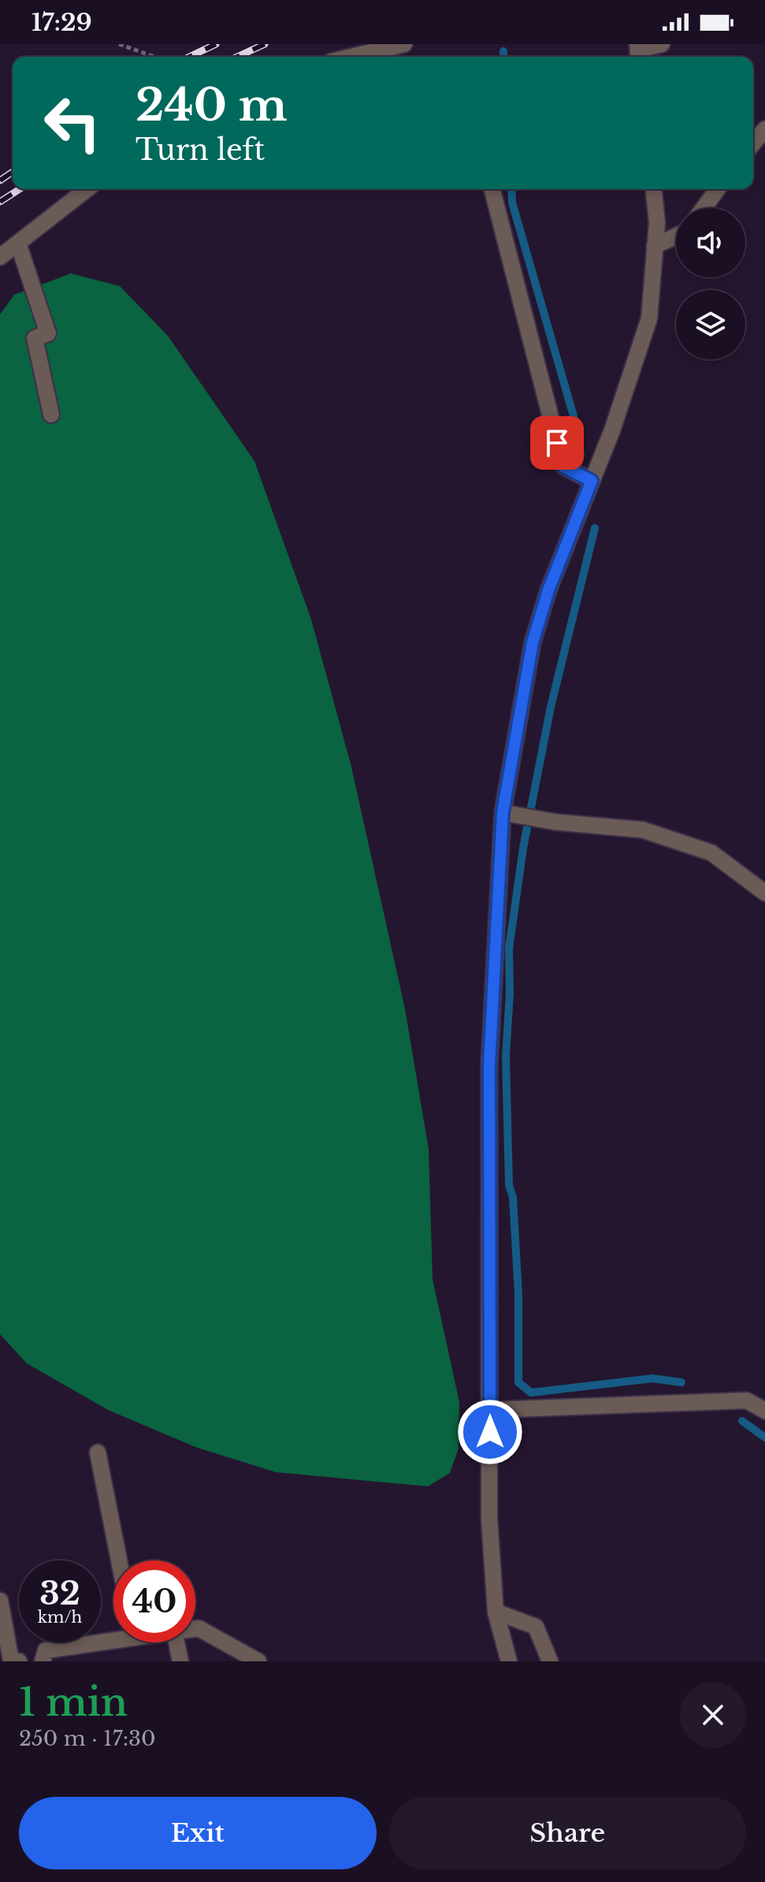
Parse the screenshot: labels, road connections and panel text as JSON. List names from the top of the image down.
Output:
{
  "page": {
    "status": "17:29",
    "turn": ["240 m", "Turn left"],
    "speed": "32 km/h",
    "limit": "40",
    "heading": ["1 min", "250 m · 17:30"],
    "buttons": ["Exit", "Share"]
  }
}
